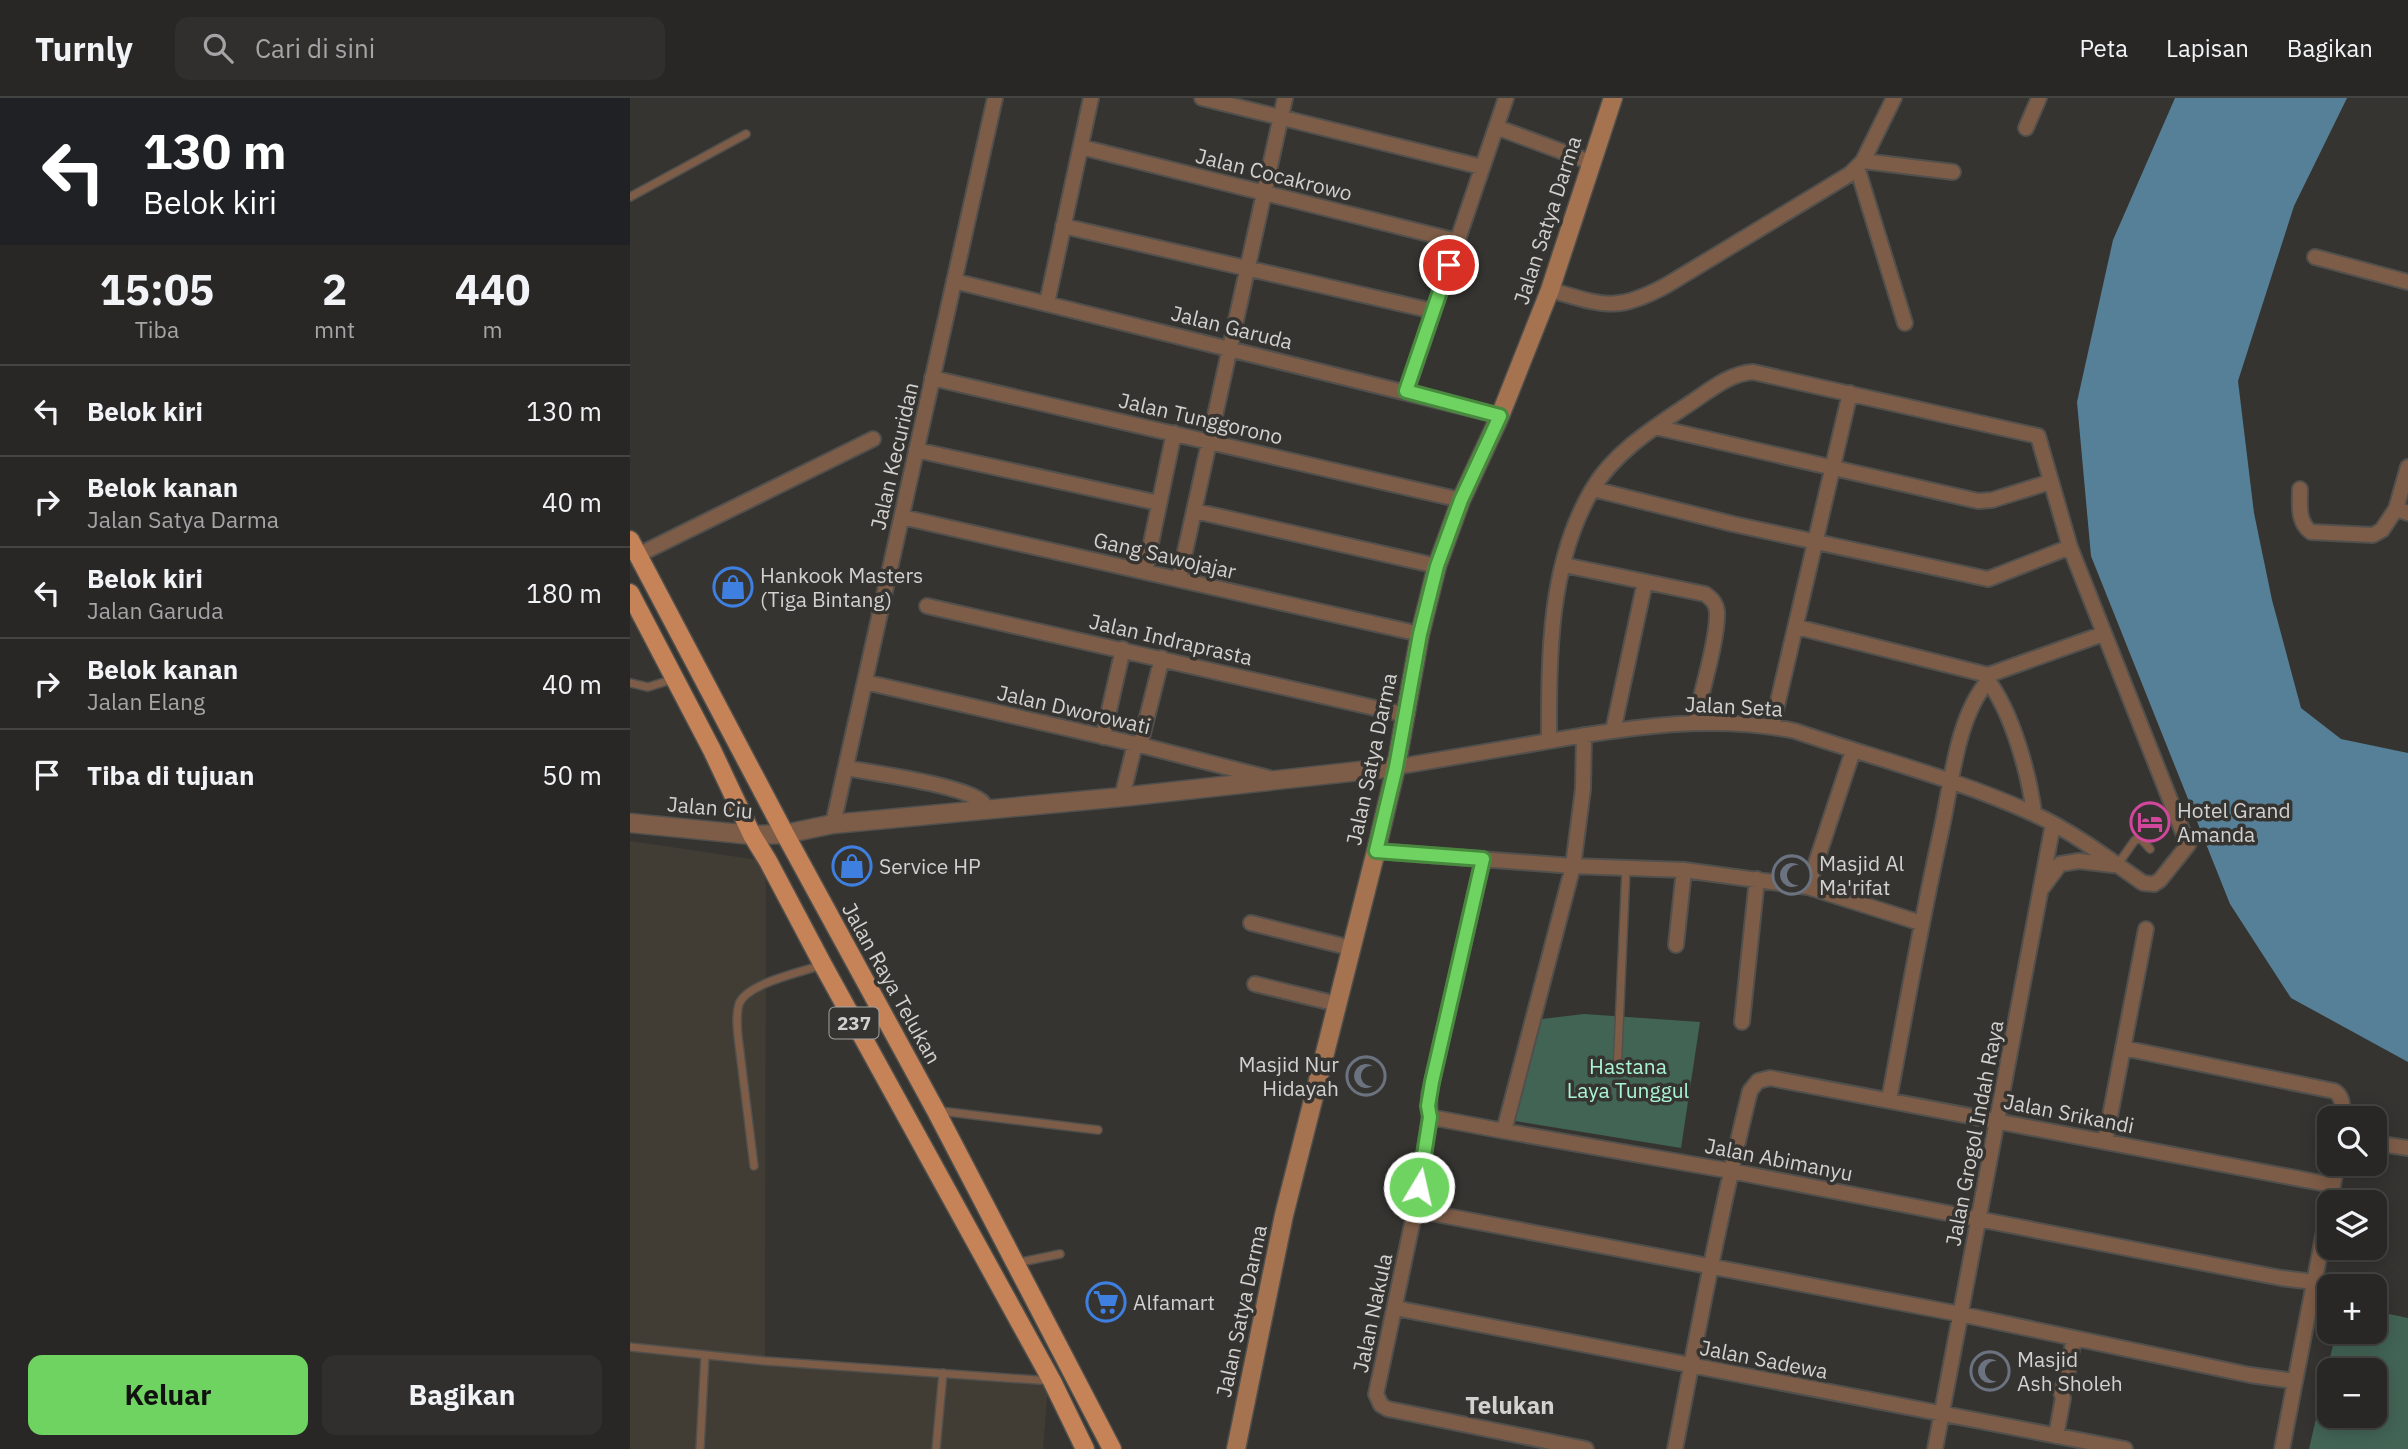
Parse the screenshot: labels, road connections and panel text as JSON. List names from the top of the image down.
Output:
{
  "streets": {
    "main road": ["Jalan Satya Darma", "Jalan Raya Telukan", "237"],
    "street": [
      "Jalan Cocakrowo",
      "Jalan Garuda",
      "Jalan Tunggorono",
      "Jalan Kecuridan",
      "Gang Sawojajar",
      "Jalan Indraprasta",
      "Jalan Seta",
      "Jalan Dworowati",
      "Jalan Ciu",
      "Jalan Srikandi",
      "Jalan Grogol Indah Raya",
      "Jalan Abimanyu",
      "Jalan Nakula",
      "Jalan Sadewa"
    ]
  },
  "crossings": [
    ["Jalan Satya Darma", "Jalan Garuda"],
    ["Jalan Satya Darma", "Jalan Tunggorono"],
    ["Jalan Satya Darma", "Gang Sawojajar"],
    ["Jalan Satya Darma", "Jalan Indraprasta"],
    ["Jalan Satya Darma", "Jalan Seta"],
    ["Jalan Satya Darma", "Jalan Ciu"],
    ["Jalan Garuda", "Jalan Kecuridan"],
    ["Jalan Tunggorono", "Jalan Kecuridan"],
    ["Jalan Kecuridan", "Gang Sawojajar"],
    ["Jalan Kecuridan", "Jalan Dworowati"],
    ["Jalan Kecuridan", "Jalan Ciu"],
    ["Jalan Seta", "Jalan Ciu"],
    ["Jalan Seta", "Jalan Grogol Indah Raya"],
    ["Jalan Dworowati", "Jalan Ciu"],
    ["Jalan Ciu", "Jalan Raya Telukan"],
    ["Jalan Ciu", "237"],
    ["Jalan Srikandi", "Jalan Grogol Indah Raya"],
    ["Jalan Srikandi", "Jalan Abimanyu"],
    ["Jalan Grogol Indah Raya", "Jalan Abimanyu"],
    ["Jalan Grogol Indah Raya", "Jalan Sadewa"],
    ["Jalan Abimanyu", "Jalan Nakula"],
    ["Jalan Nakula", "Jalan Sadewa"]
  ],
  "districts": ["Telukan"],
  "parks": ["Hastana Laya Tunggul"],
  "places": {
    "shop": ["Hankook Masters (Tiga Bintang)", "Service HP"],
    "hotel": ["Hotel Grand Amanda"],
    "mosque": ["Masjid Al Ma'rifat", "Masjid Nur Hidayah", "Masjid Ash Sholeh"],
    "supermarket": ["Alfamart"]
  },
  "page": {
    "header": "Turnly",
    "search": "Cari di sini",
    "nav": ["Peta", "Lapisan", "Bagikan"],
    "turn": ["130 m", "Belok kiri"],
    "eta": [
      "15:05",
      "Tiba",
      "2",
      "mnt",
      "440",
      "m"
    ],
    "list": [
      {
        "name": "Belok kiri",
        "value": "130 m"
      },
      {
        "name": "Belok kanan",
        "note": "Jalan Satya Darma",
        "value": "40 m"
      },
      {
        "name": "Belok kiri",
        "note": "Jalan Garuda",
        "value": "180 m"
      },
      {
        "name": "Belok kanan",
        "note": "Jalan Elang",
        "value": "40 m"
      },
      {
        "name": "Tiba di tujuan",
        "value": "50 m"
      }
    ],
    "map_buttons": ["+", "−"],
    "buttons": ["Keluar", "Bagikan"]
  }
}
